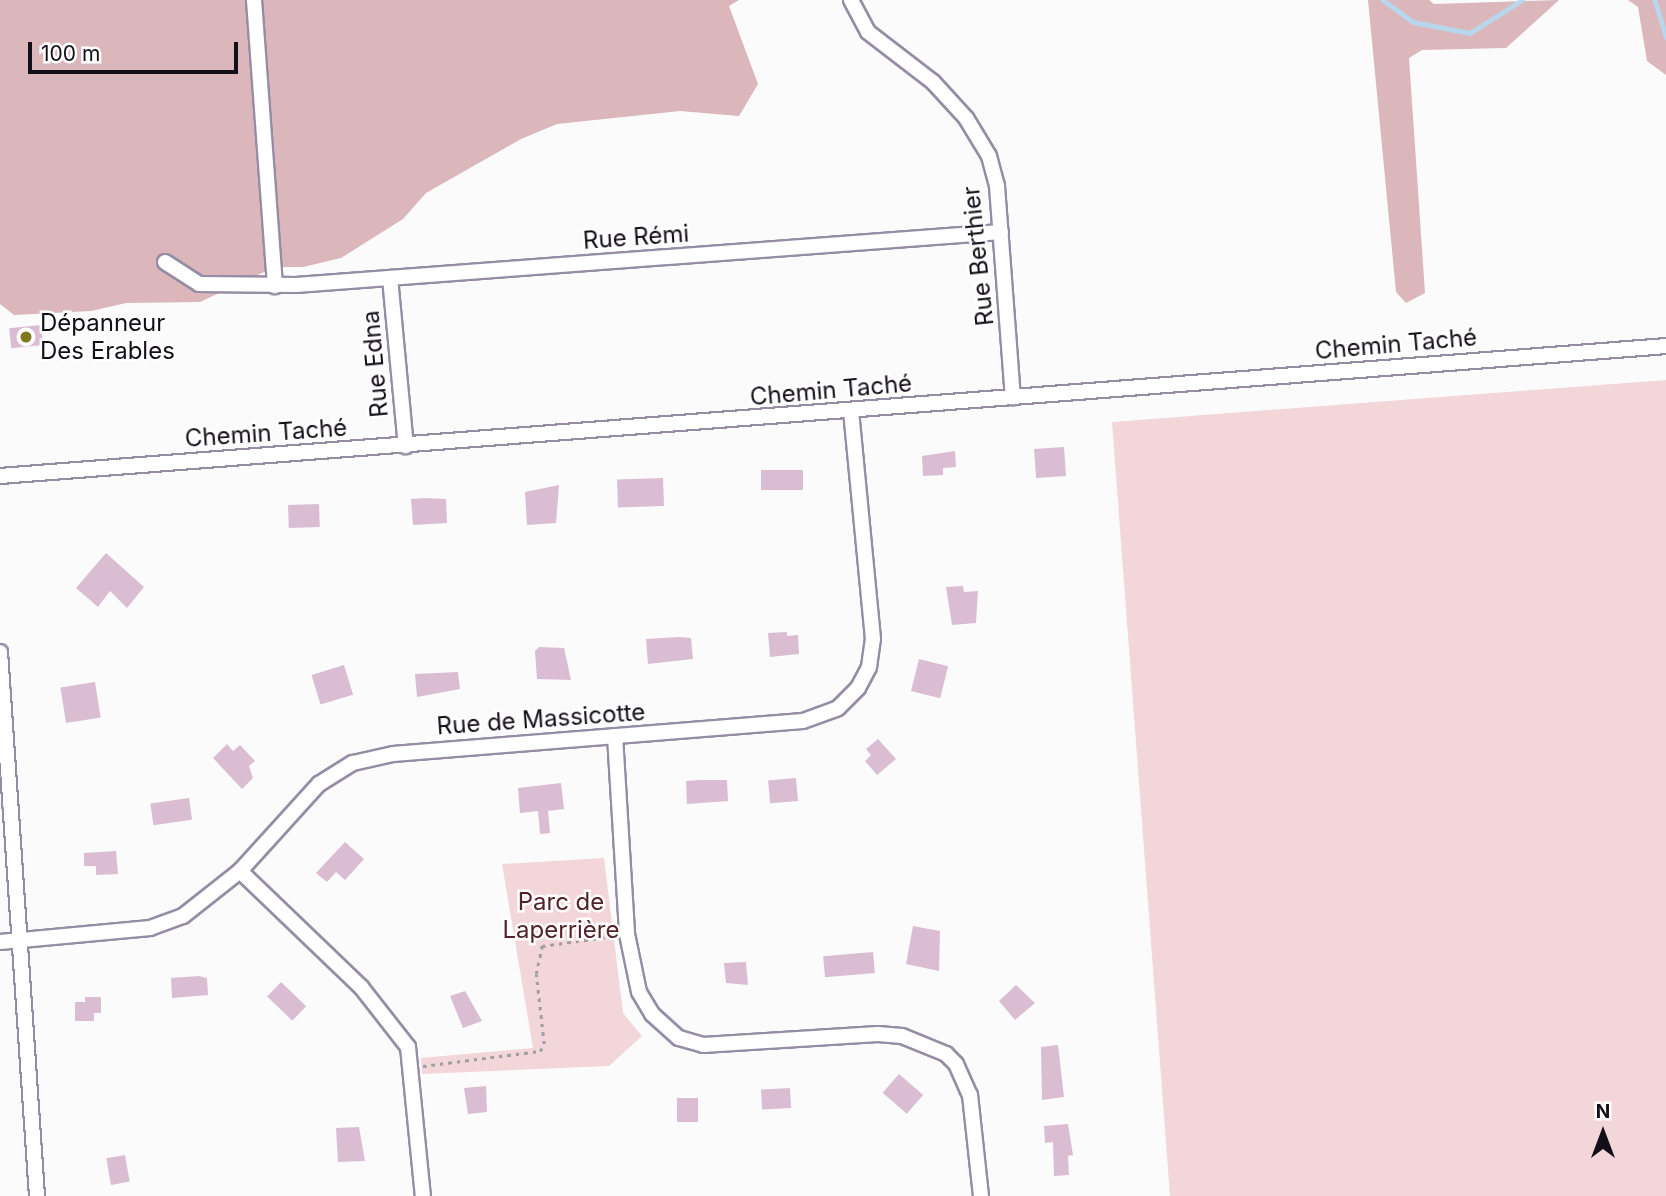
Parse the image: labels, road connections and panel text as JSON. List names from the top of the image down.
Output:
{
  "streets": {
    "street": [
      "Rue Rémi",
      "Rue Berthier",
      "Chemin Taché",
      "Rue Edna",
      "Rue de Massicotte"
    ]
  },
  "crossings": [
    ["Rue Rémi", "Rue Berthier"],
    ["Rue Rémi", "Rue Edna"],
    ["Rue Berthier", "Chemin Taché"],
    ["Chemin Taché", "Rue Edna"],
    ["Chemin Taché", "Rue de Massicotte"]
  ],
  "parks": ["Parc de Laperrière"],
  "places": ["Dépanneur Des Erables"],
  "scale_bar": "100 m",
  "north": "top"
}
